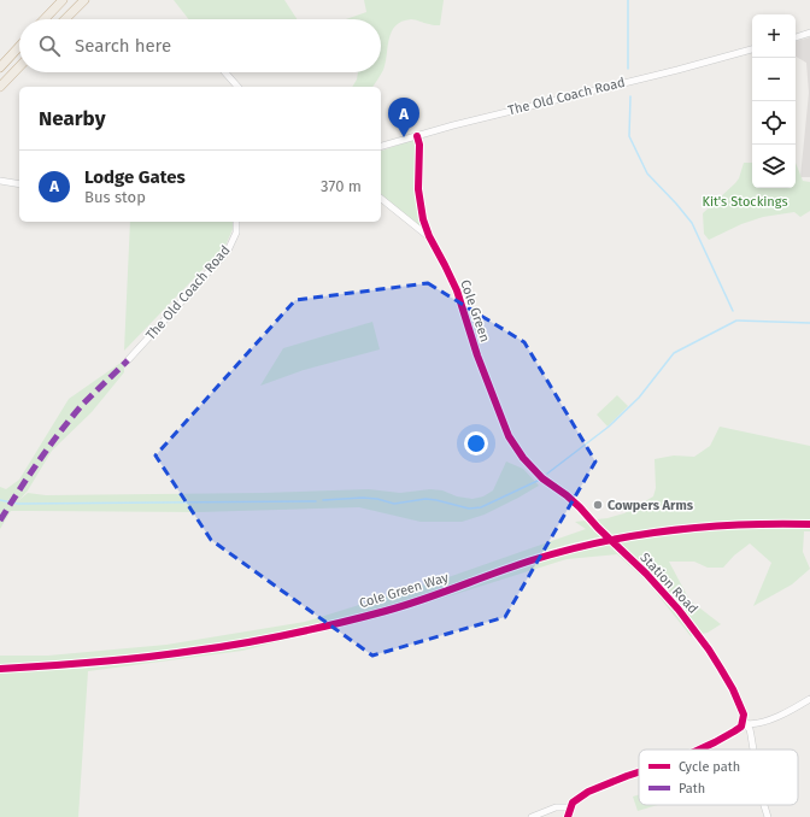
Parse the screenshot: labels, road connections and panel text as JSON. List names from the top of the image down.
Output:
{
  "streets": {
    "street": ["The Old Coach Road", "Cole Green", "Station Road"],
    "cycle path": ["Cole Green Way"]
  },
  "crossings": [
    ["The Old Coach Road", "Cole Green"],
    ["Cole Green", "Station Road"]
  ],
  "parks": ["Kit's Stockings"],
  "places": ["Cowpers Arms"],
  "legend": ["Cycle path", "Path"],
  "page": {
    "map_buttons": ["+", "−"],
    "search": "Search here",
    "heading": "Nearby",
    "pins": "A",
    "list": [
      {
        "mark": "A",
        "name": "Lodge Gates",
        "note": "Bus stop",
        "value": "370 m"
      }
    ]
  }
}
